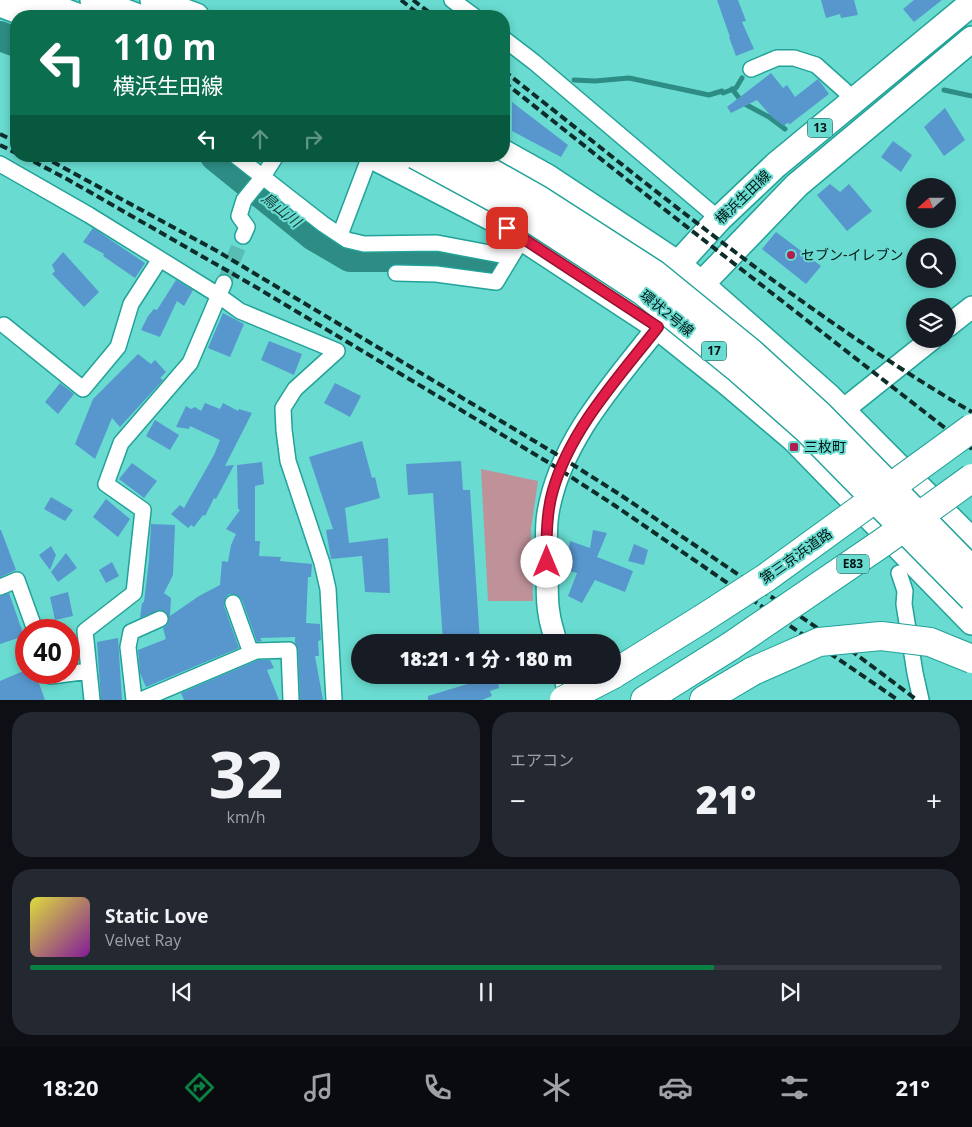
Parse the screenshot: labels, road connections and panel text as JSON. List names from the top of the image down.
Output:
{
  "streets": {
    "highway": ["第三京浜道路", "E83"],
    "main road": [
      "13",
      "横浜生田線",
      "環状2号線",
      "17"
    ]
  },
  "water": ["鳥山川"],
  "places": {
    "other": ["セブン-イレブン"],
    "transit": ["三枚町"]
  },
  "north": "left",
  "page": {
    "turn": ["110 m", "横浜生田線"],
    "limit": "40",
    "trip": "18:21 · 1 分 · 180 m",
    "tile": [
      ["32", "km/h"],
      "エアコン"
    ],
    "heat": ["−", "21°", "+"],
    "song": ["Static Love", "Velvet Ray"],
    "tabs": ["18:20", "21°"]
  }
}
